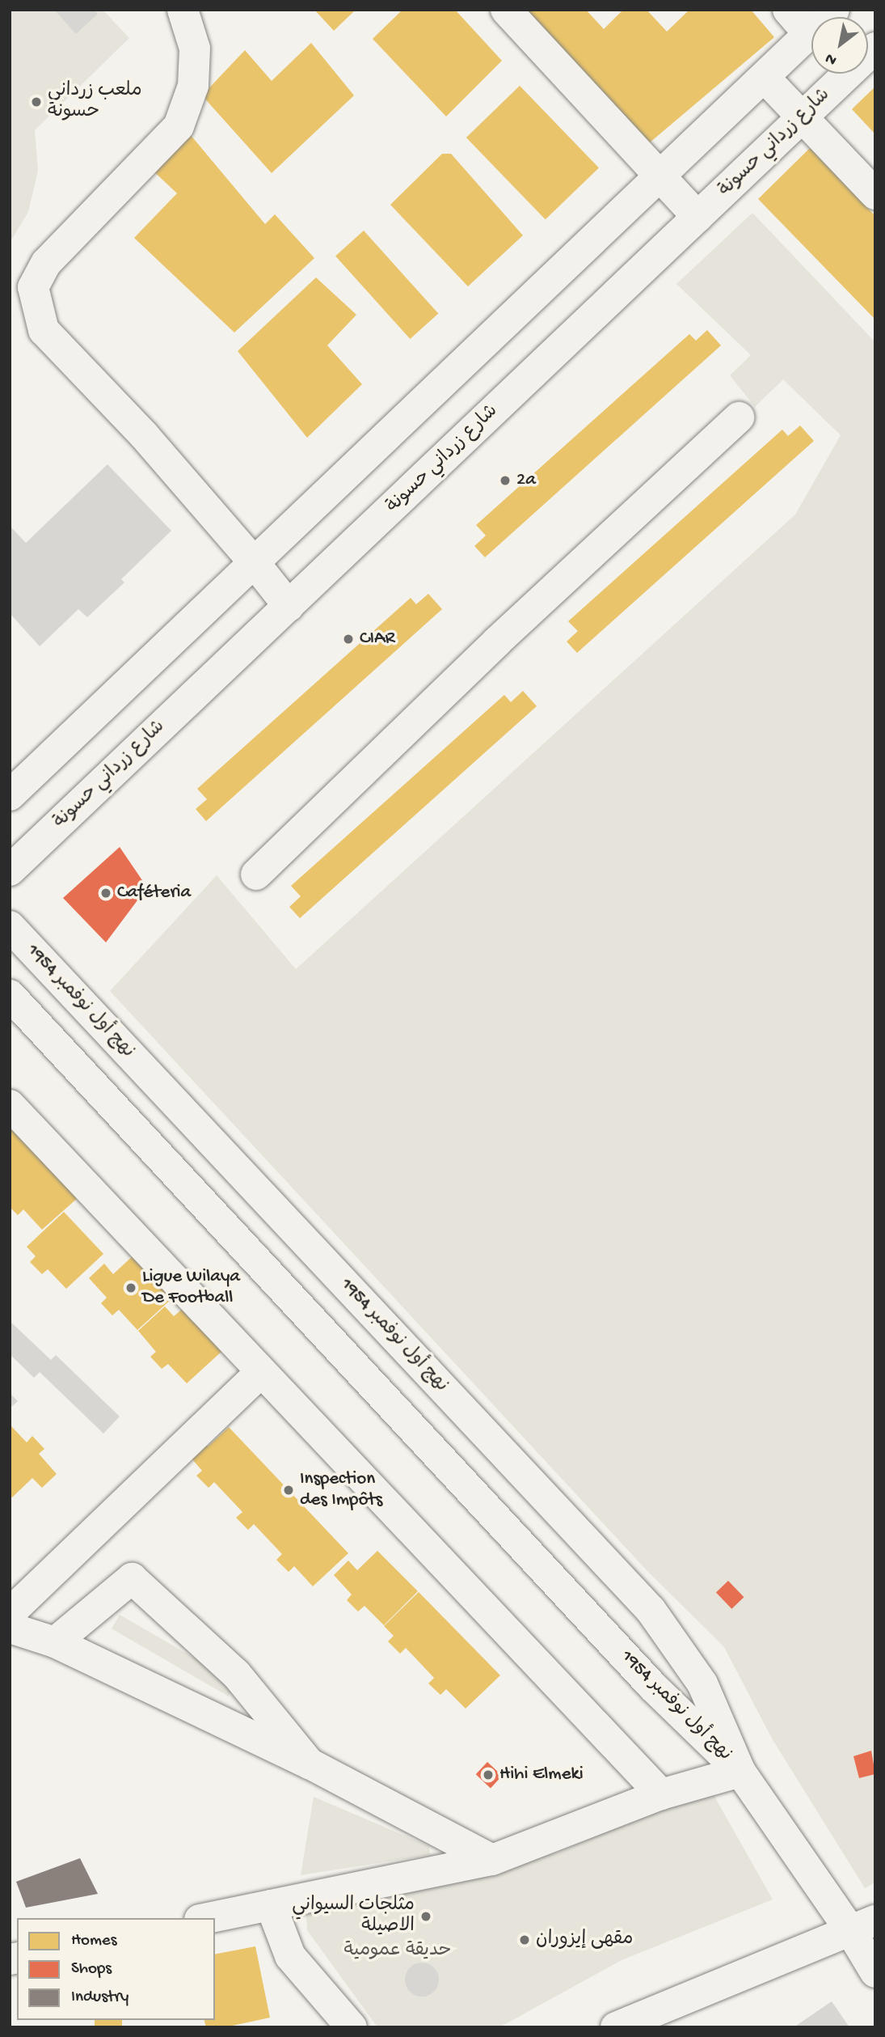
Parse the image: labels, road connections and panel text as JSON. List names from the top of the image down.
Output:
{
  "streets": {
    "main road": ["شارع زرداني حسونة", "نهج أول نوفمبر 1954"]
  },
  "parks": ["حديقة عمومية"],
  "places": [
    "ملعب زرداني حسونة",
    "2a",
    "CIAR",
    "Caféteria",
    "Ligue Wilaya De Football",
    "Inspection des Impôts",
    "Hihi Elmeki",
    "مثلجات السيواني الاصيلة",
    "مقهى إيزوران"
  ],
  "legend": ["Homes", "Shops", "Industry"],
  "north": "bottom left"
}
